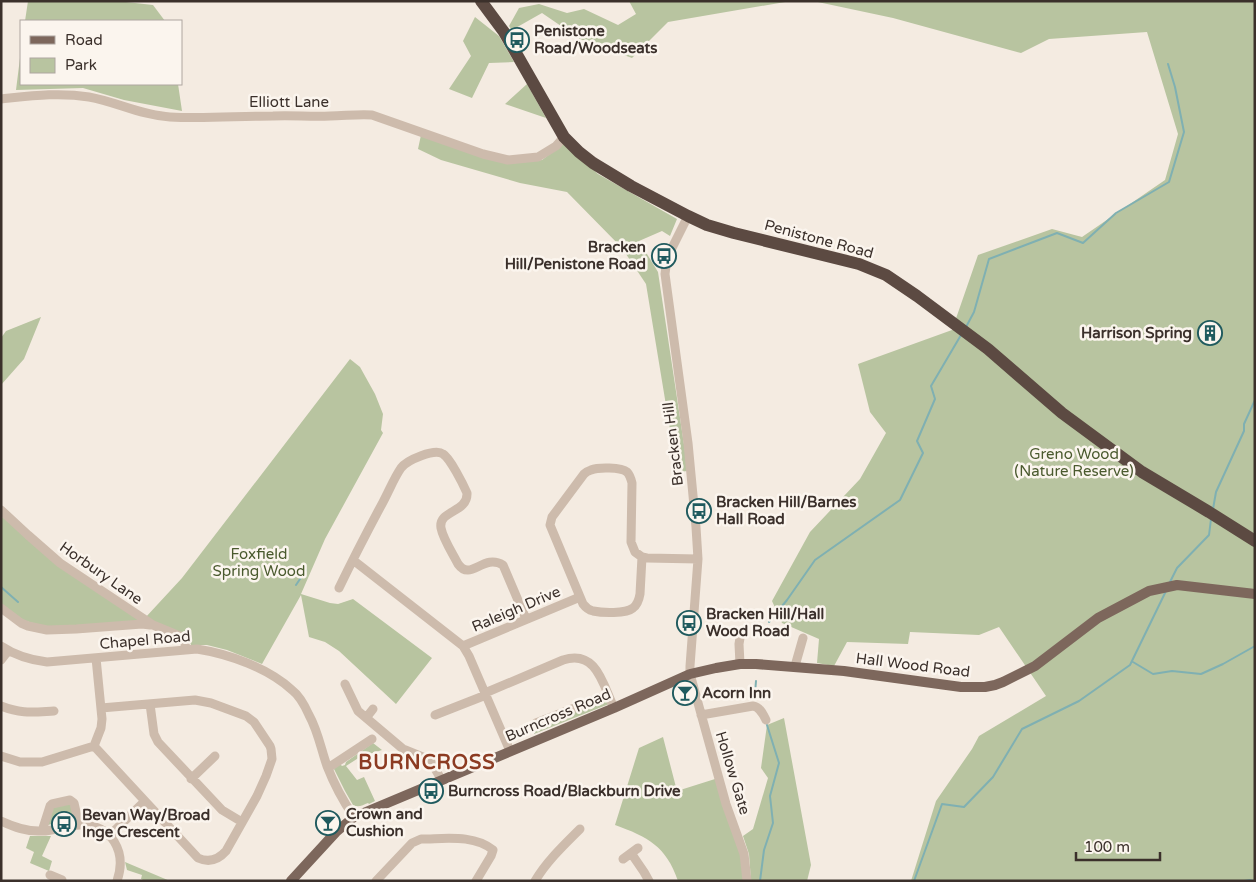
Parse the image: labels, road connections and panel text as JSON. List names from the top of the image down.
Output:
{
  "streets": {
    "highway": ["Penistone Road"],
    "main road": ["Hall Wood Road", "Burncross Road"],
    "street": [
      "Elliott Lane",
      "Bracken Hill",
      "Horbury Lane",
      "Raleigh Drive",
      "Chapel Road",
      "Hollow Gate"
    ]
  },
  "crossings": [
    ["Elliott Lane", "Penistone Road"],
    ["Penistone Road", "Bracken Hill"],
    ["Bracken Hill", "Hall Wood Road"],
    ["Bracken Hill", "Burncross Road"],
    ["Bracken Hill", "Hollow Gate"],
    ["Horbury Lane", "Chapel Road"],
    ["Chapel Road", "Burncross Road"],
    ["Hall Wood Road", "Burncross Road"],
    ["Hall Wood Road", "Hollow Gate"],
    ["Burncross Road", "Hollow Gate"]
  ],
  "districts": ["BURNCROSS"],
  "parks": ["Greno Wood (Nature Reserve)", "Foxfield Spring Wood"],
  "places": {
    "bus stop": [
      "Penistone Road/Woodseats",
      "Bracken Hill/Penistone Road",
      "Bracken Hill/Barnes Hall Road",
      "Bracken Hill/Hall Wood Road",
      "Burncross Road/Blackburn Drive",
      "Bevan Way/Broad Inge Crescent"
    ],
    "building": ["Harrison Spring"],
    "bar": ["Acorn Inn", "Crown and Cushion"]
  },
  "legend": ["Road", "Park"],
  "scale_bar": "100 m"
}
